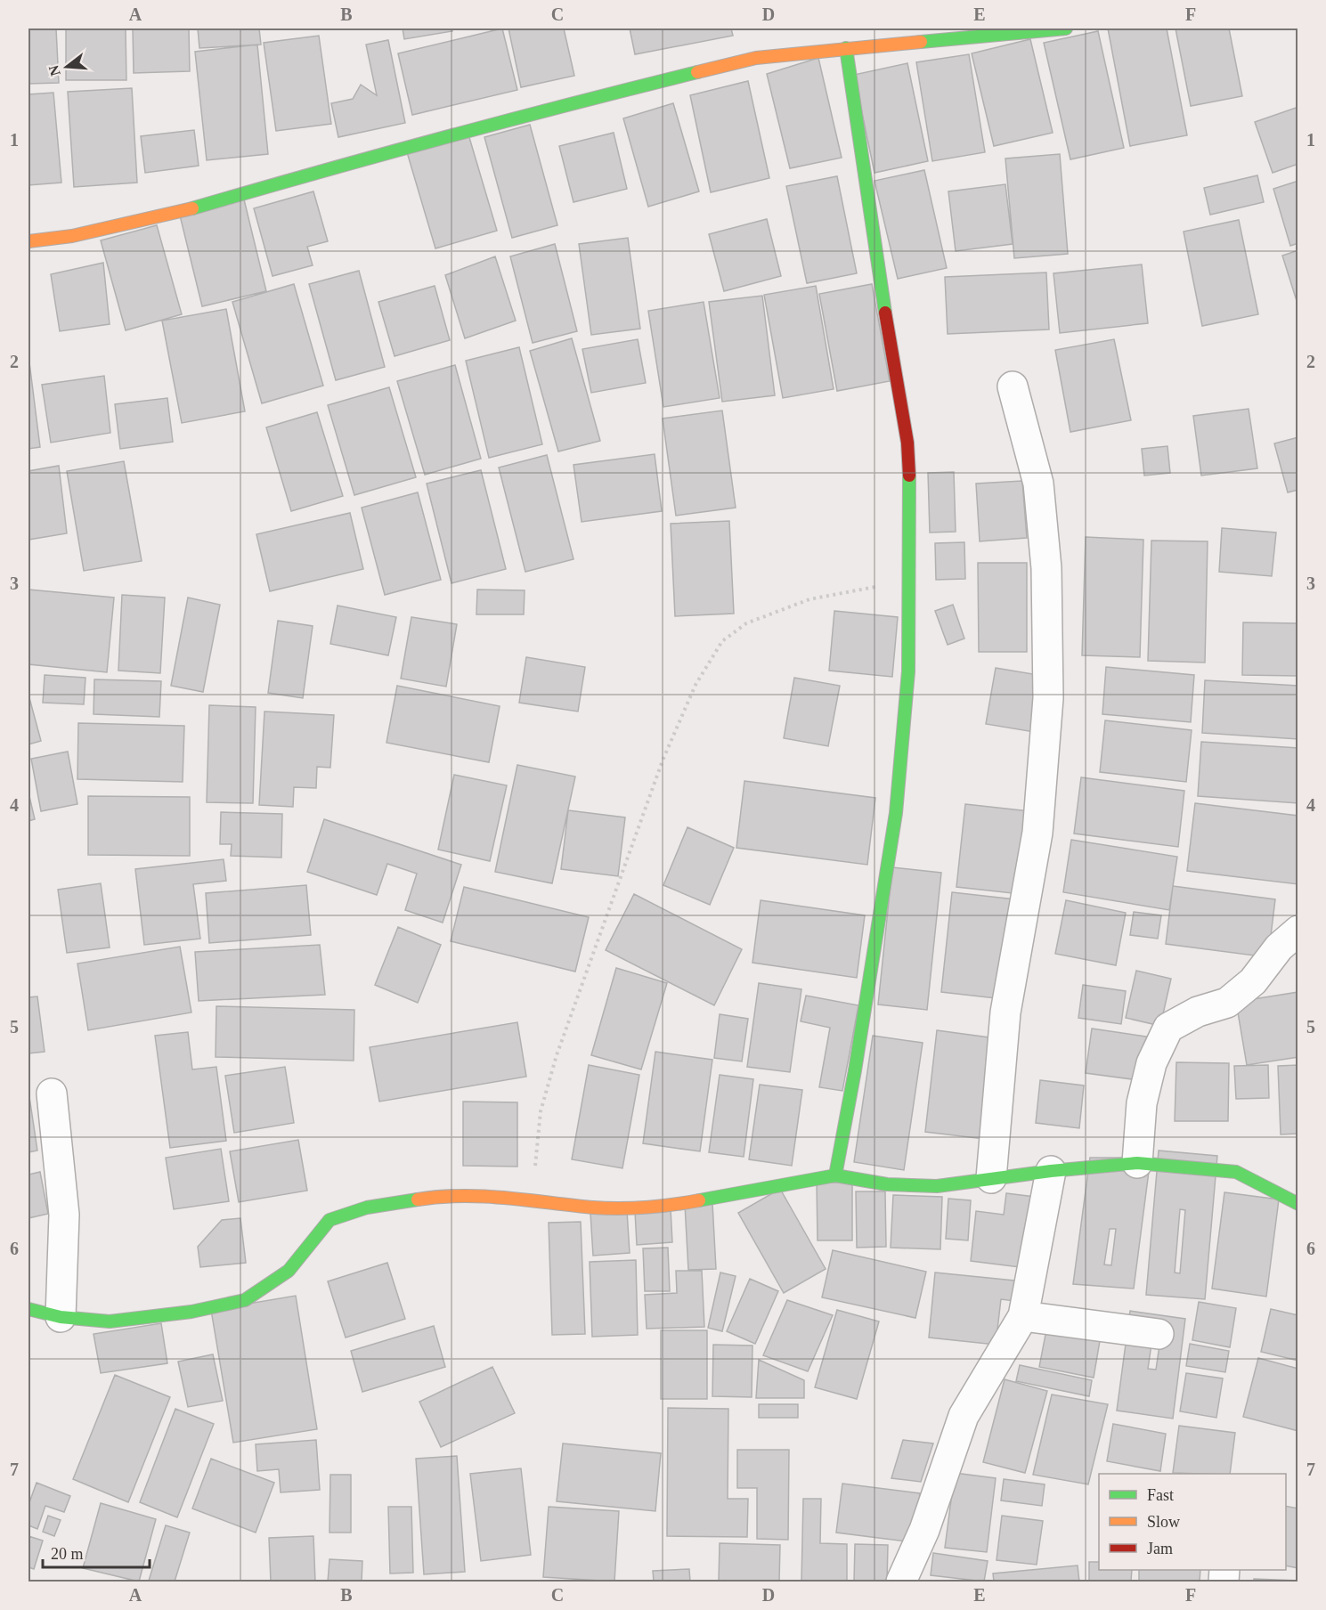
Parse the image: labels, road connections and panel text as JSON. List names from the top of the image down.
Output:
{
  "legend": ["Fast", "Slow", "Jam"],
  "scale_bar": "20 m",
  "north": "left",
  "grid": {
    "columns": [
      "A",
      "B",
      "C",
      "D",
      "E",
      "F"
    ],
    "rows": [
      "1",
      "2",
      "3",
      "4",
      "5",
      "6",
      "7"
    ]
  }
}
